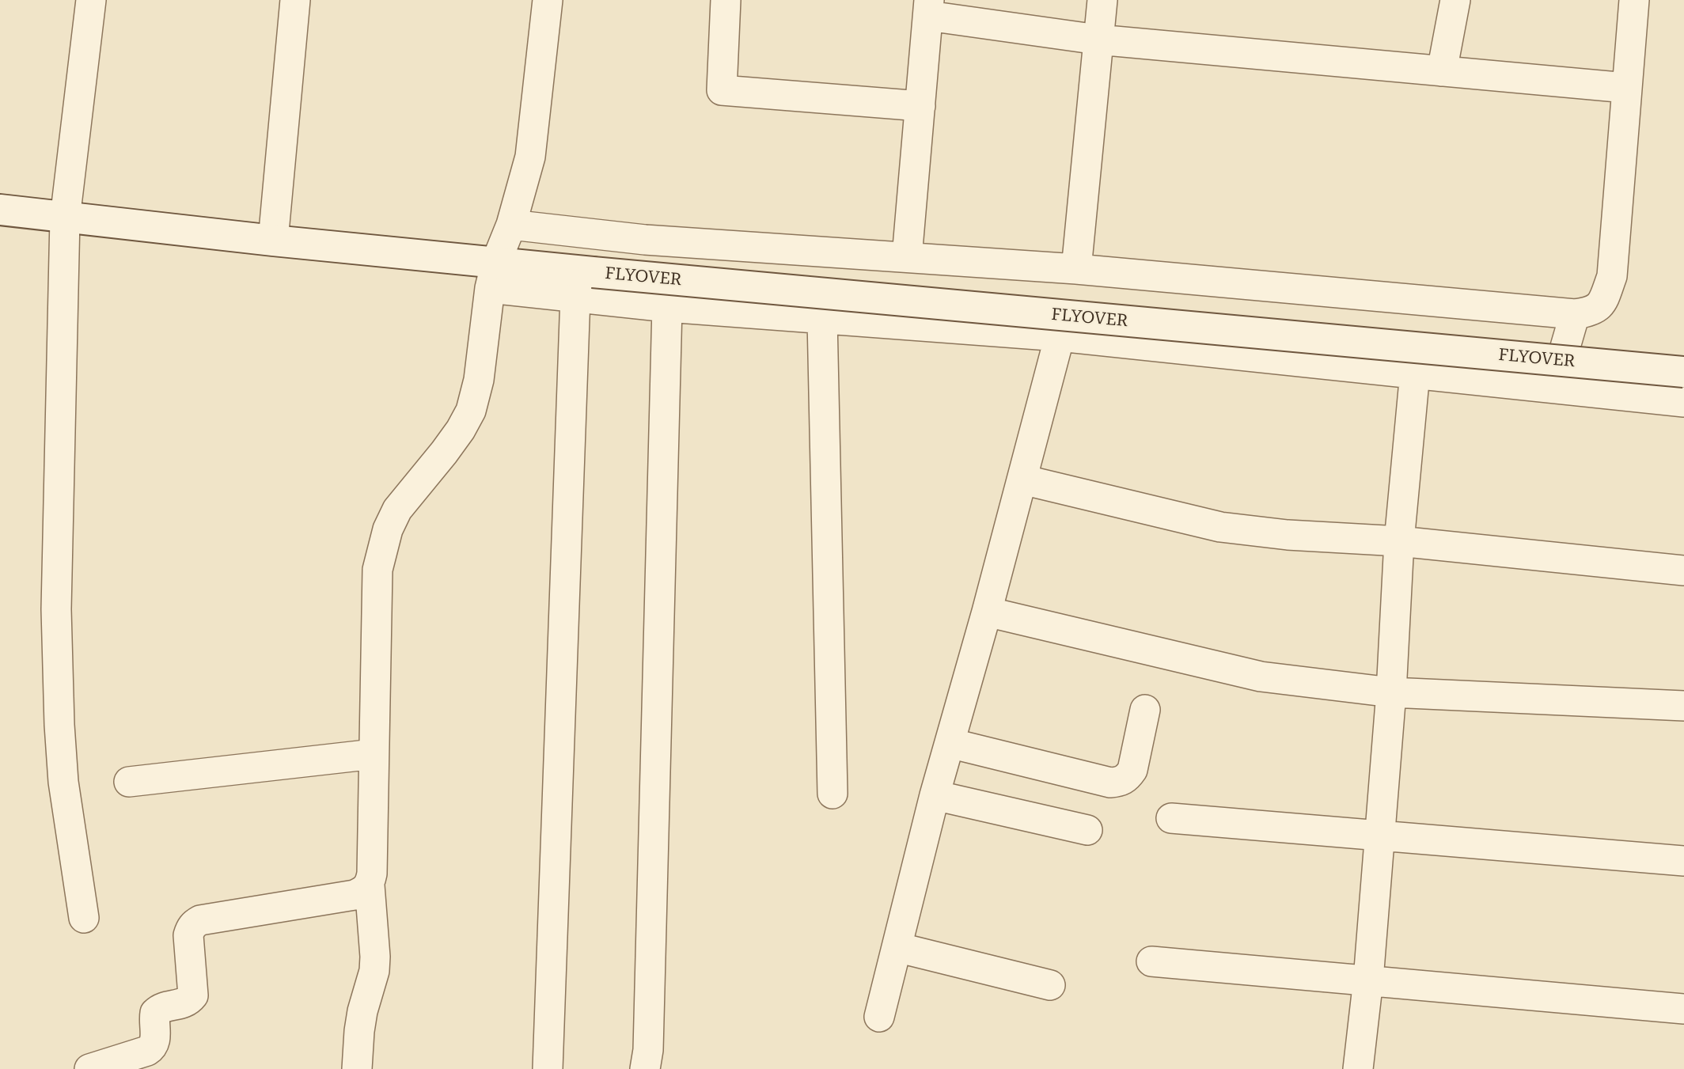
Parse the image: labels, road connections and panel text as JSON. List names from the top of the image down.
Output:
{
  "streets": {
    "main road": ["FLYOVER"]
  }
}
